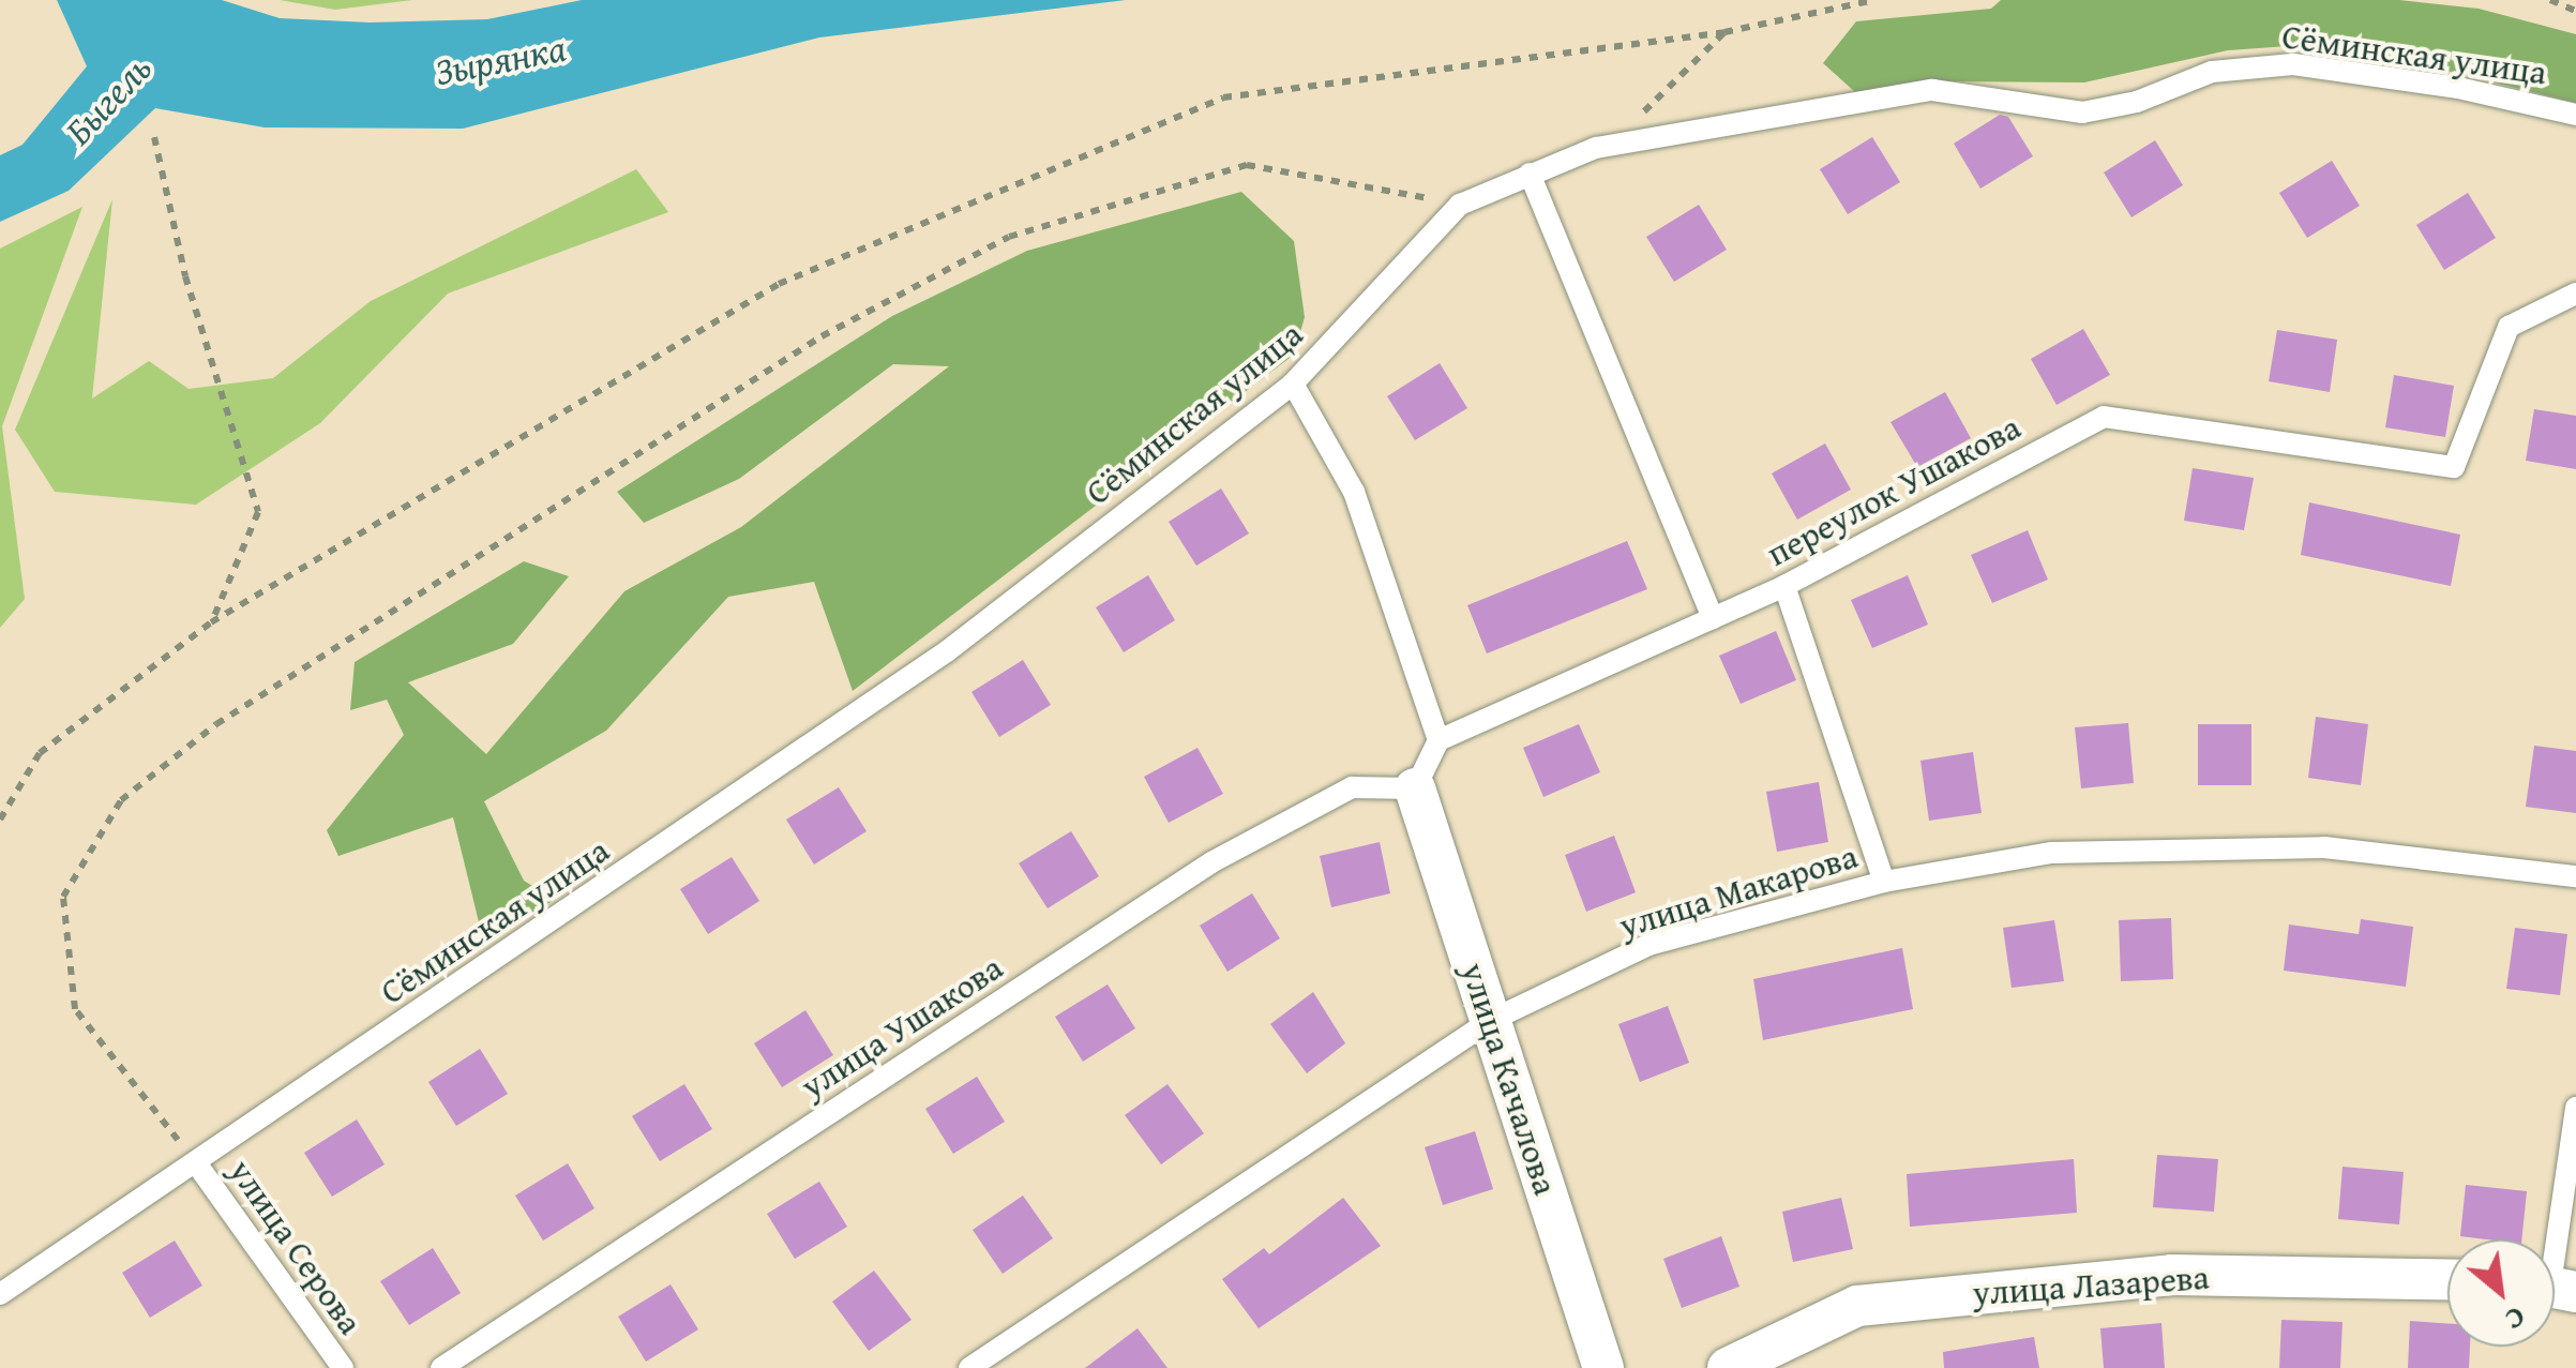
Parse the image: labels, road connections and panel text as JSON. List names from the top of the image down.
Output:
{
  "streets": {
    "street": ["улица Качалова", "улица Лазарева"],
    "lane": [
      "Сёминская улица",
      "переулок Ушакова",
      "улица Макарова",
      "улица Ушакова",
      "улица Серова"
    ]
  },
  "crossings": [
    ["Сёминская улица", "улица Серова"],
    ["улица Макарова", "улица Качалова"],
    ["улица Ушакова", "улица Качалова"]
  ],
  "water": ["Зырянка", "Быгель"],
  "north": "bottom right"
}
